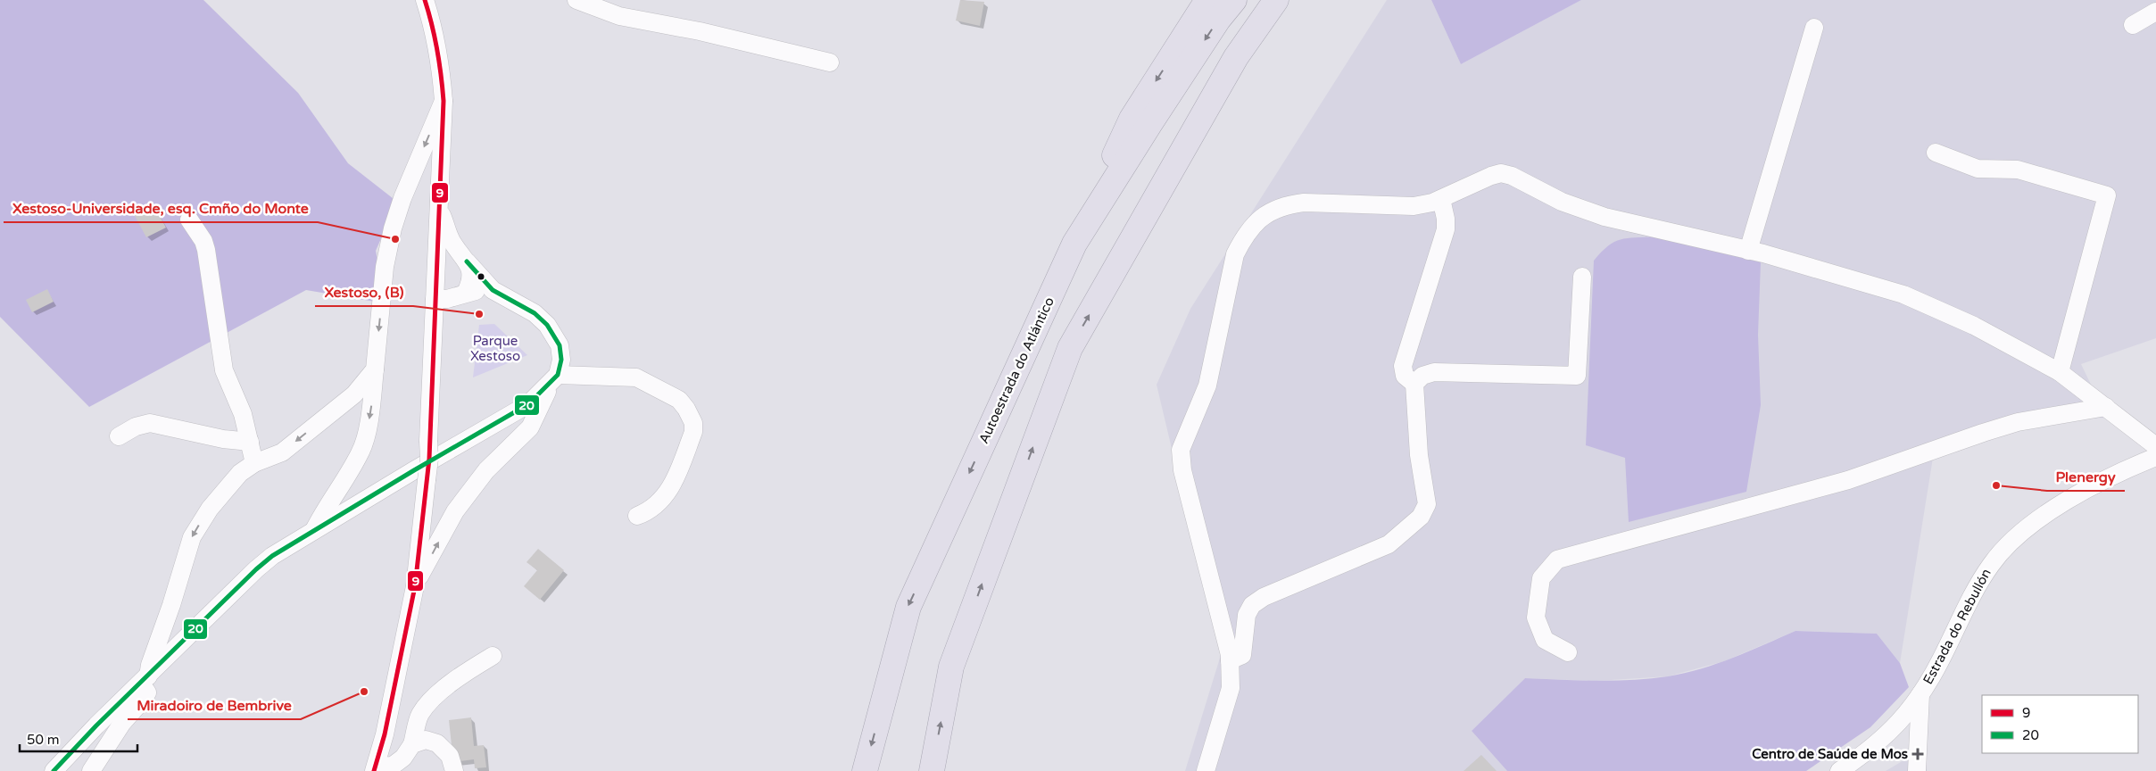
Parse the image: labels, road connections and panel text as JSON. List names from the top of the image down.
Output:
{
  "streets": {
    "highway": ["Autoestrada do Atlántico"],
    "street": ["Estrada do Rebullón"]
  },
  "parks": ["Parque Xestoso"],
  "places": {
    "other": [
      "Xestoso-Universidade, esq. Cmño do Monte",
      "Xestoso, (B)",
      "Plenergy",
      "Miradoiro de Bembrive"
    ],
    "health": ["Centro de Saúde de Mos"]
  },
  "lines": ["transit line 9", "transit line 20"],
  "legend": ["9", "20"],
  "scale_bar": "50 m"
}
